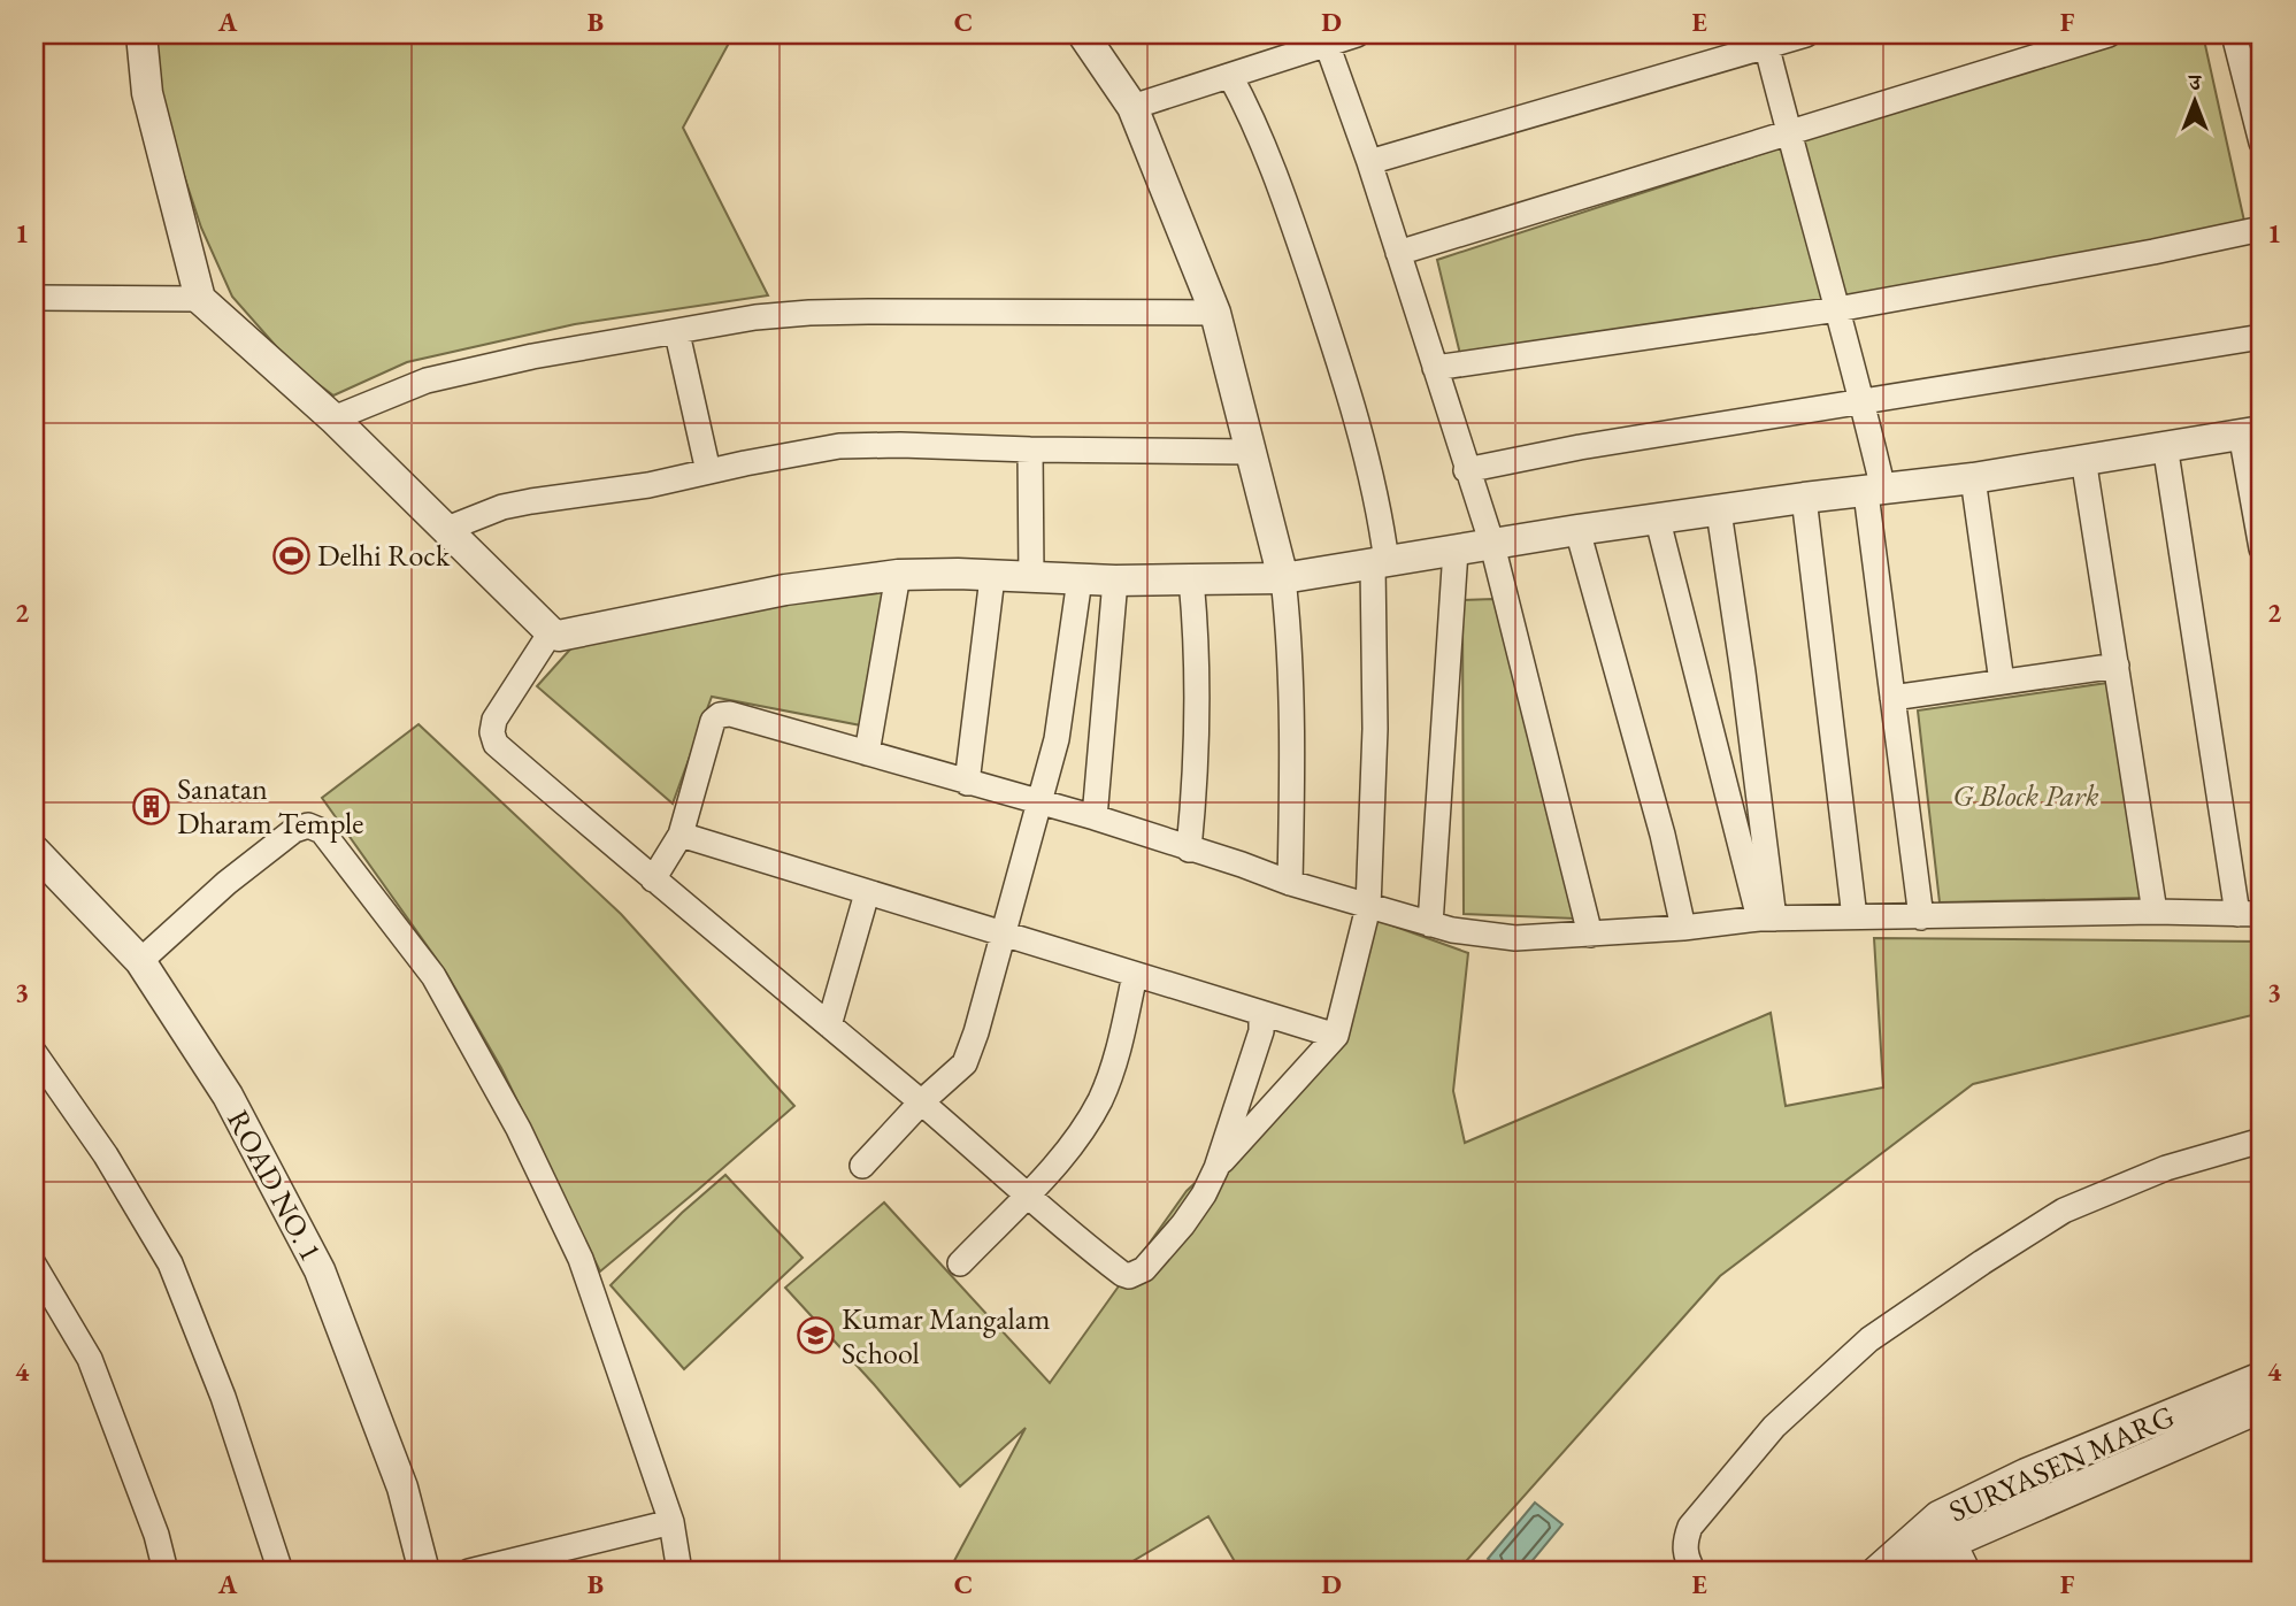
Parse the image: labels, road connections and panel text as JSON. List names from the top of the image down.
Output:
{
  "streets": {
    "street": ["ROAD NO. 1", "SURYASEN MARG"]
  },
  "parks": ["G Block Park"],
  "places": {
    "sports": ["Delhi Rock"],
    "building": ["Sanatan Dharam Temple"],
    "school or university": ["Kumar Mangalam School"]
  },
  "north": "top",
  "grid": {
    "columns": [
      "A",
      "B",
      "C",
      "D",
      "E",
      "F"
    ],
    "rows": [
      "1",
      "2",
      "3",
      "4"
    ]
  }
}
